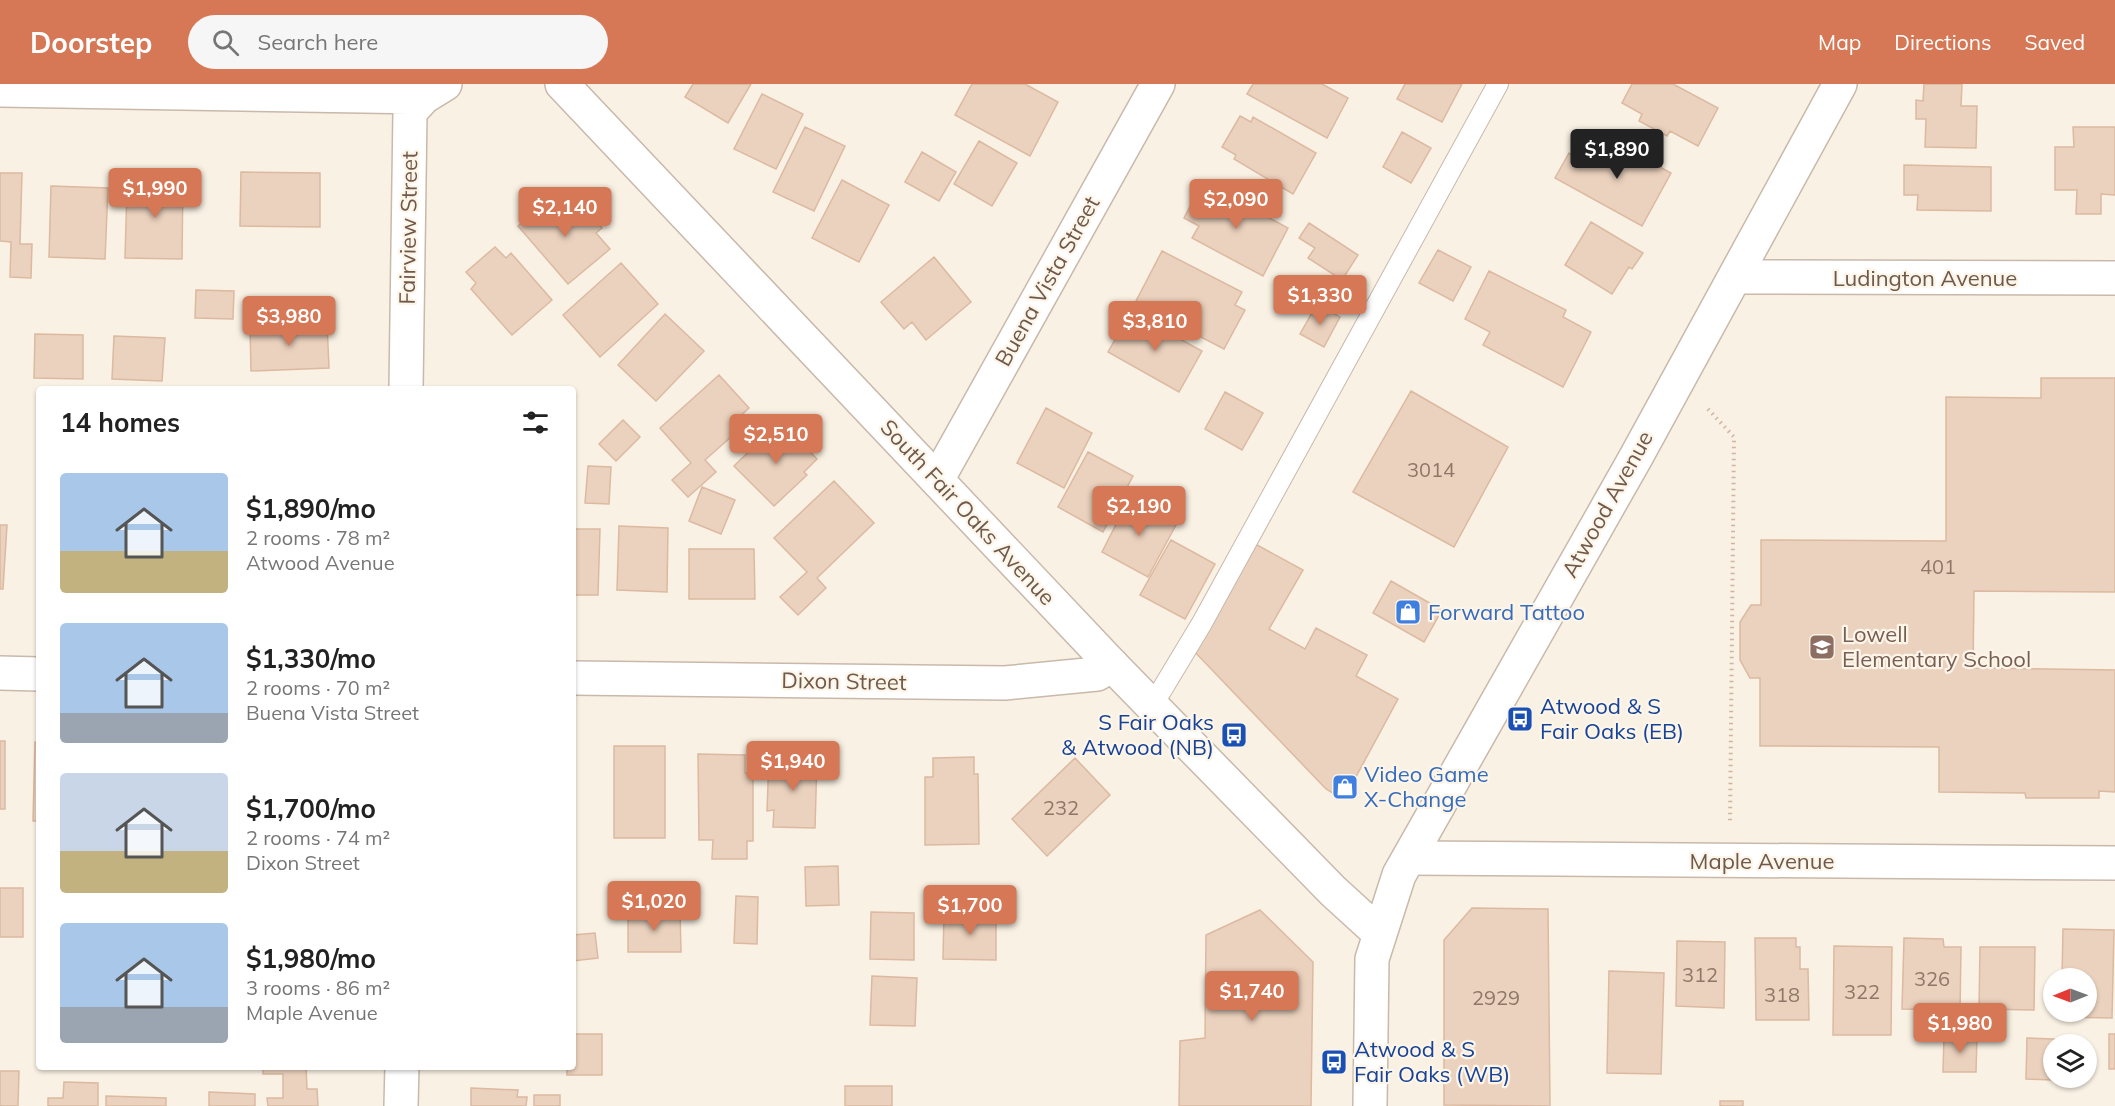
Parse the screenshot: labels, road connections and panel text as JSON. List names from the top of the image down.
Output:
{
  "streets": {
    "street": [
      "Fairview Street",
      "Ludington Avenue",
      "Buena Vista Street",
      "Atwood Avenue",
      "South Fair Oaks Avenue",
      "Dixon Street",
      "Maple Avenue"
    ]
  },
  "crossings": [
    ["Ludington Avenue", "Atwood Avenue"],
    ["Buena Vista Street", "South Fair Oaks Avenue"],
    ["Atwood Avenue", "South Fair Oaks Avenue"],
    ["Atwood Avenue", "Maple Avenue"],
    ["South Fair Oaks Avenue", "Dixon Street"]
  ],
  "places": {
    "shop": ["Forward Tattoo", "Video Game X-Change"],
    "school or university": ["Lowell Elementary School"],
    "bus stop": ["Atwood & S Fair Oaks (EB)", "S Fair Oaks & Atwood (NB)", "Atwood & S Fair Oaks (WB)"]
  },
  "house_numbers": [
    "3014",
    "401",
    "232",
    "312",
    "326",
    "322",
    "318",
    "2929"
  ],
  "north": "left",
  "page": {
    "header": "Doorstep",
    "search": "Search here",
    "nav": ["Map", "Directions", "Saved"],
    "price": [
      "$1,890",
      "$1,990",
      "$2,090",
      "$2,140",
      "$1,330",
      "$3,980",
      "$3,810",
      "$2,510",
      "$2,190",
      "$1,940",
      "$1,020",
      "$1,700",
      "$1,740",
      "$1,980"
    ],
    "heading": "14 homes",
    "list": [
      {
        "name": "$1,890/mo",
        "note": "2 rooms · 78 m² · Atwood Avenue"
      },
      {
        "name": "$1,330/mo",
        "note": "2 rooms · 70 m² · Buena Vista Street"
      },
      {
        "name": "$1,700/mo",
        "note": "2 rooms · 74 m² · Dixon Street"
      },
      {
        "name": "$1,980/mo",
        "note": "3 rooms · 86 m² · Maple Avenue"
      }
    ]
  }
}
